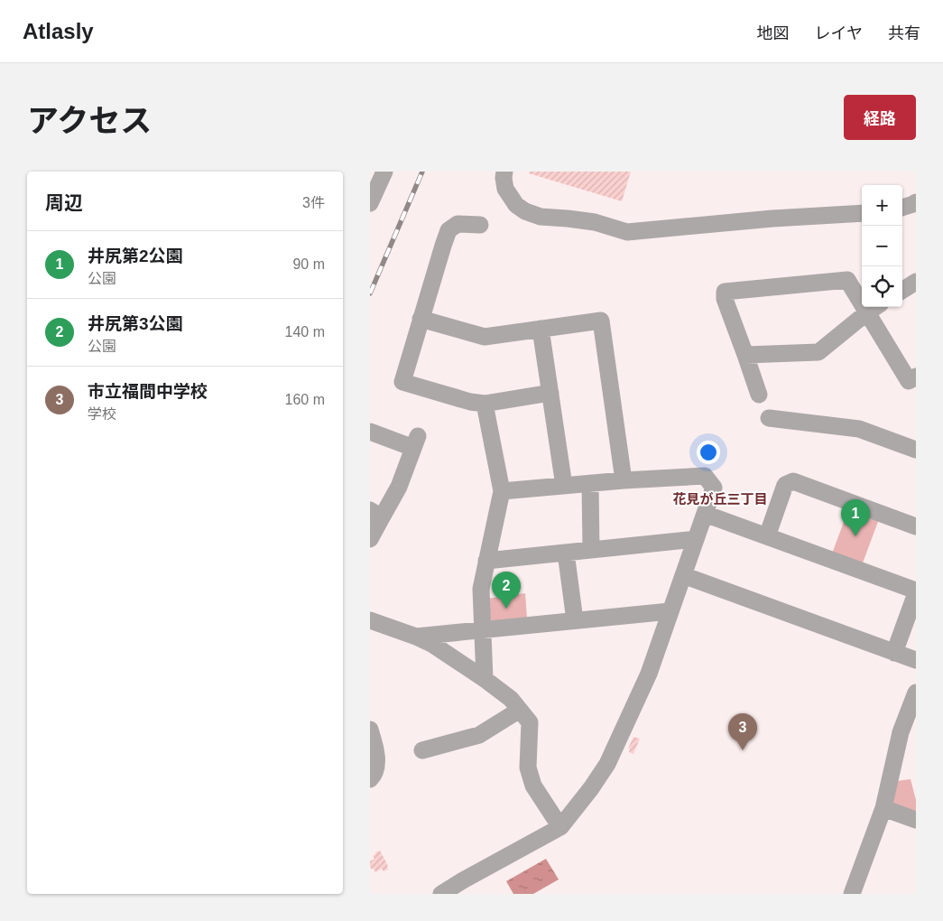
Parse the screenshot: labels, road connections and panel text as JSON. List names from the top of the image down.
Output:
{
  "districts": ["花見が丘三丁目"],
  "page": {
    "header": "Atlasly",
    "nav": ["地図", "レイヤ", "共有"],
    "title": "アクセス",
    "buttons": "経路",
    "heading": ["周辺", "3件"],
    "map_buttons": ["+", "−"],
    "list": [
      {
        "mark": "1",
        "name": "井尻第2公園",
        "note": "公園",
        "value": "90 m"
      },
      {
        "mark": "2",
        "name": "井尻第3公園",
        "note": "公園",
        "value": "140 m"
      },
      {
        "mark": "3",
        "name": "市立福間中学校",
        "note": "学校",
        "value": "160 m"
      }
    ],
    "pins": ["1", "2", "3"]
  }
}
